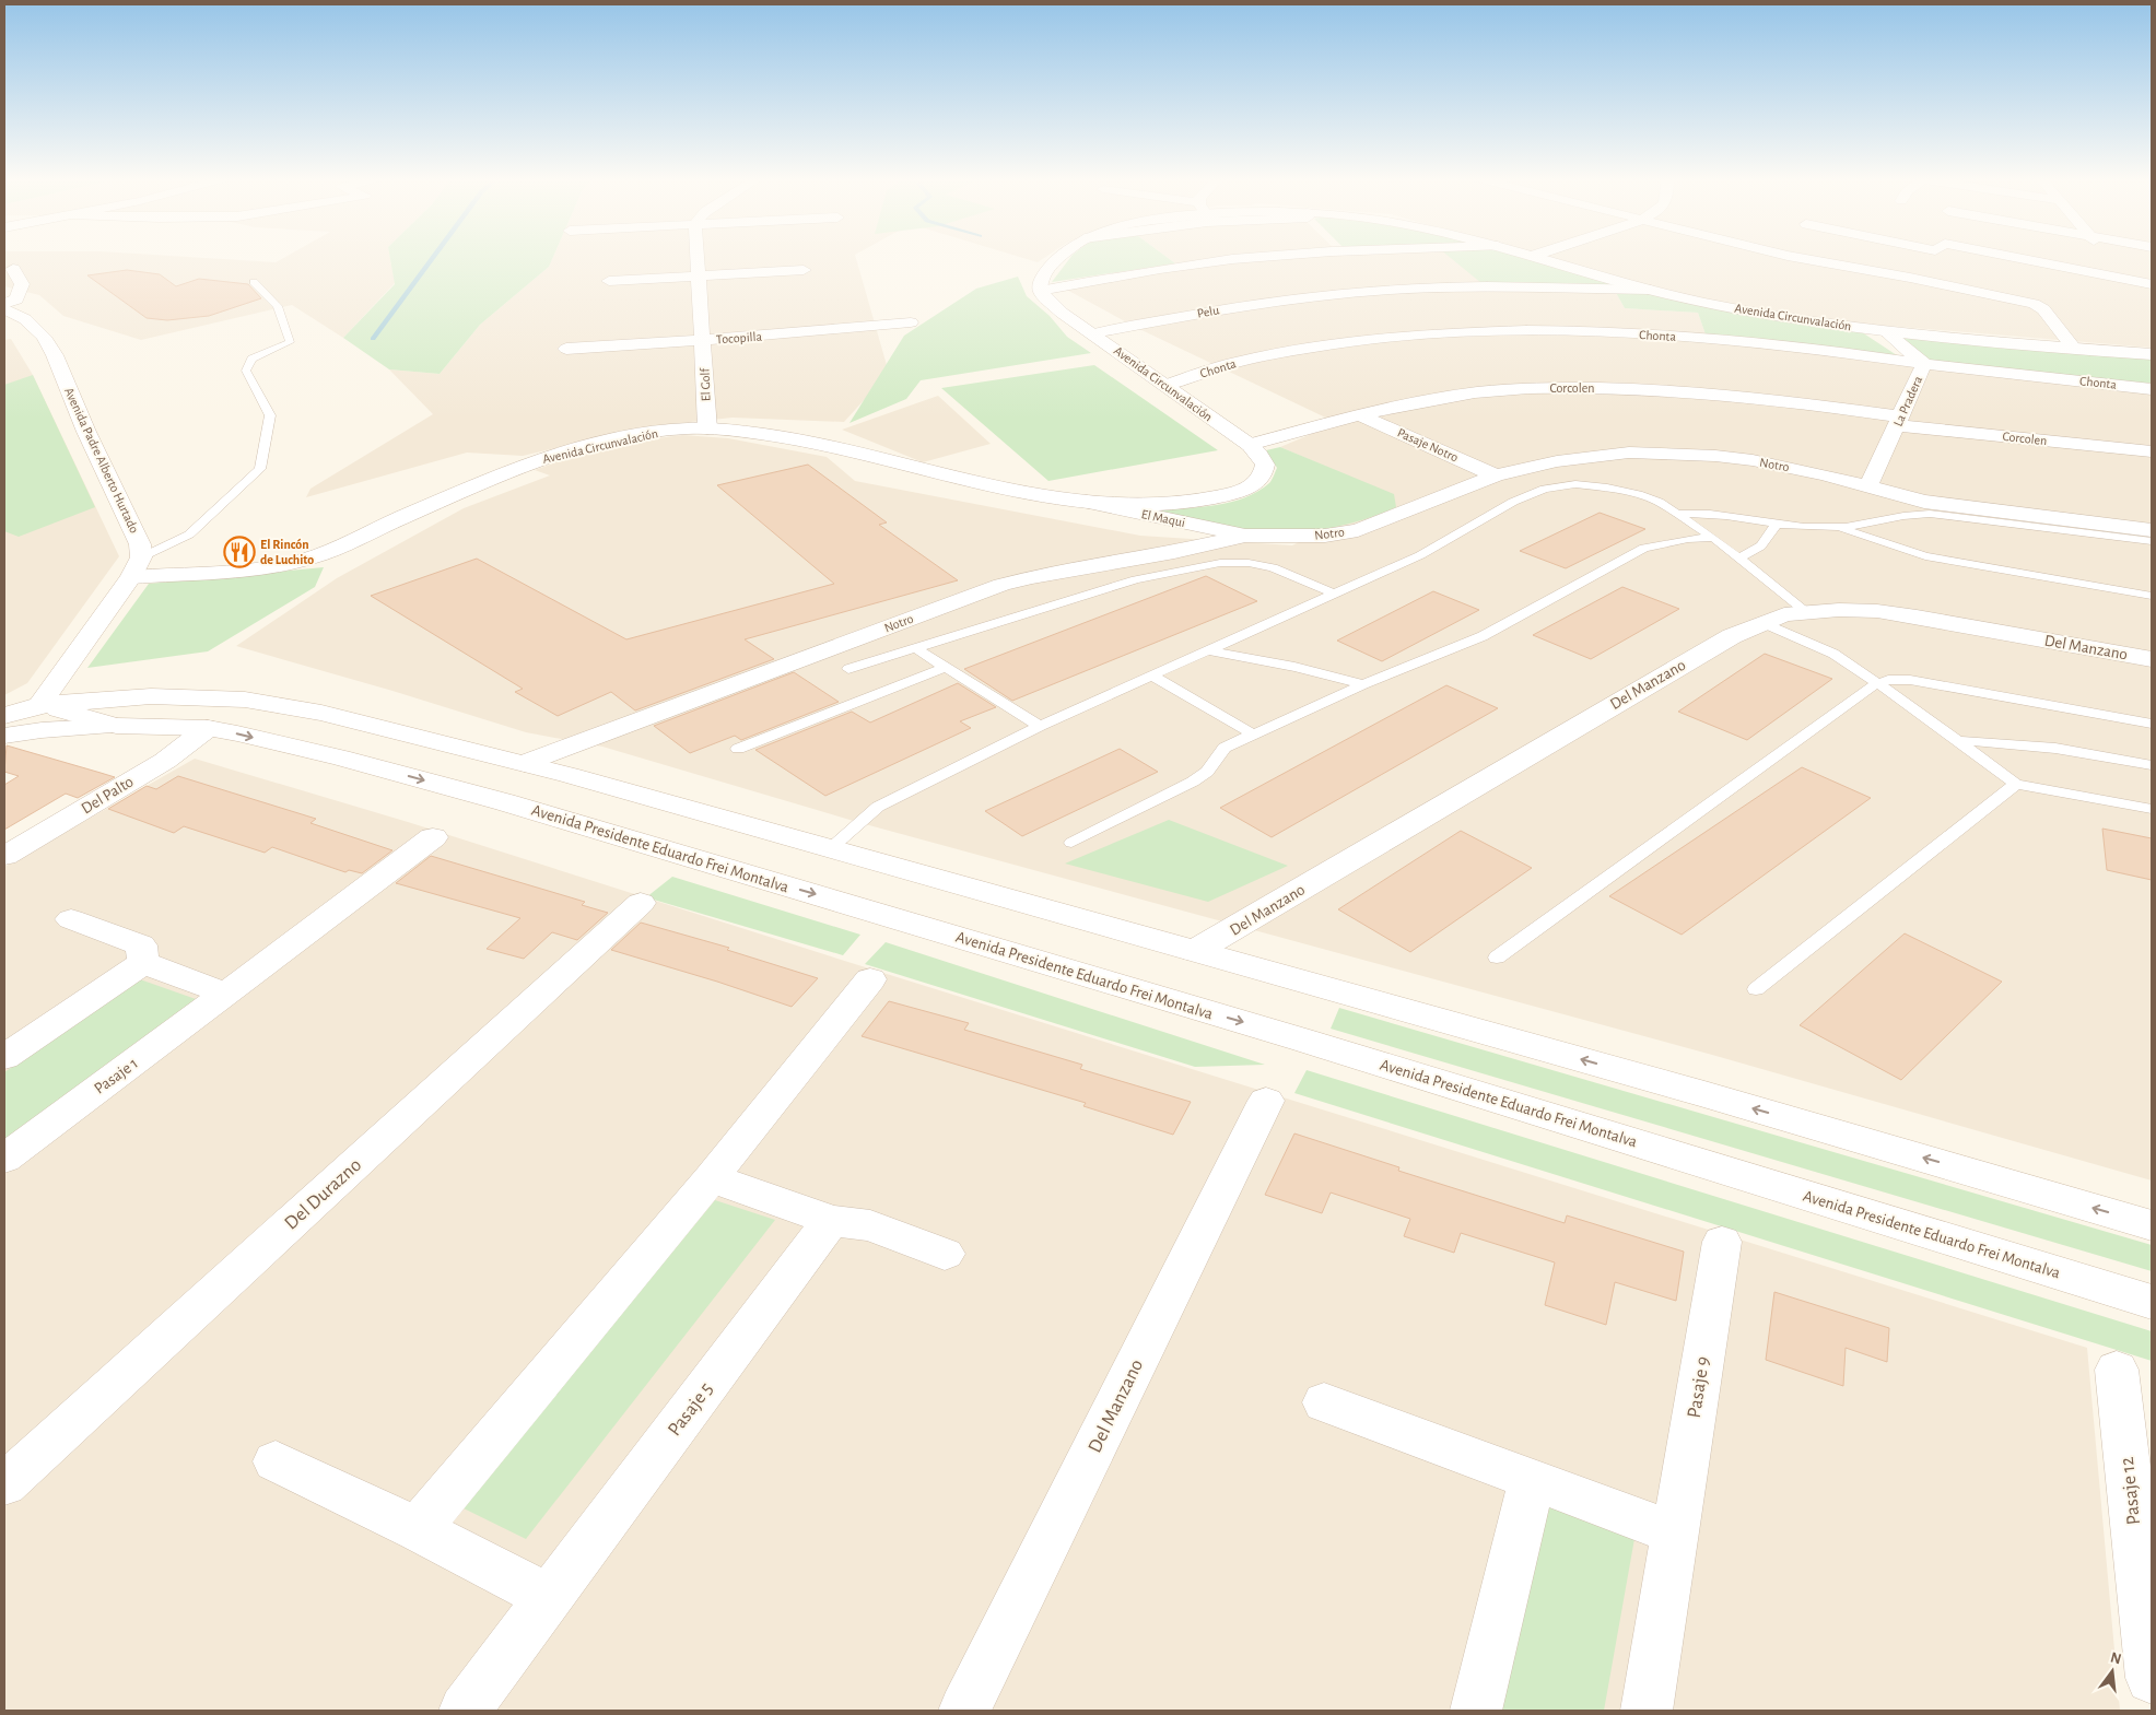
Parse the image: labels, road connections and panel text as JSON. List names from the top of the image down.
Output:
{
  "streets": {
    "street": [
      "Pelu",
      "Avenida Circunvalación",
      "Chonta",
      "Tocopilla",
      "El Golf",
      "Corcolen",
      "La Pradera",
      "Pasaje Notro",
      "Avenida Padre Alberto Hurtado",
      "Notro",
      "El Maqui",
      "Del Manzano",
      "Del Palto",
      "Avenida Presidente Eduardo Frei Montalva",
      "Pasaje 1",
      "Del Durazno",
      "Pasaje 9",
      "Pasaje 5",
      "Pasaje 12"
    ]
  },
  "crossings": [
    ["Pelu", "Avenida Circunvalación"],
    ["Avenida Circunvalación", "Chonta"],
    ["Avenida Circunvalación", "El Golf"],
    ["Avenida Circunvalación", "Corcolen"],
    ["Avenida Circunvalación", "La Pradera"],
    ["Avenida Circunvalación", "El Maqui"],
    ["Chonta", "La Pradera"],
    ["Tocopilla", "El Golf"],
    ["Corcolen", "La Pradera"],
    ["Corcolen", "Pasaje Notro"],
    ["La Pradera", "Notro"],
    ["Pasaje Notro", "Notro"],
    ["Notro", "El Maqui"],
    ["Del Palto", "Avenida Presidente Eduardo Frei Montalva"]
  ],
  "places": {
    "restaurant": ["El Rincón de Luchito"]
  },
  "north": "top"
}
